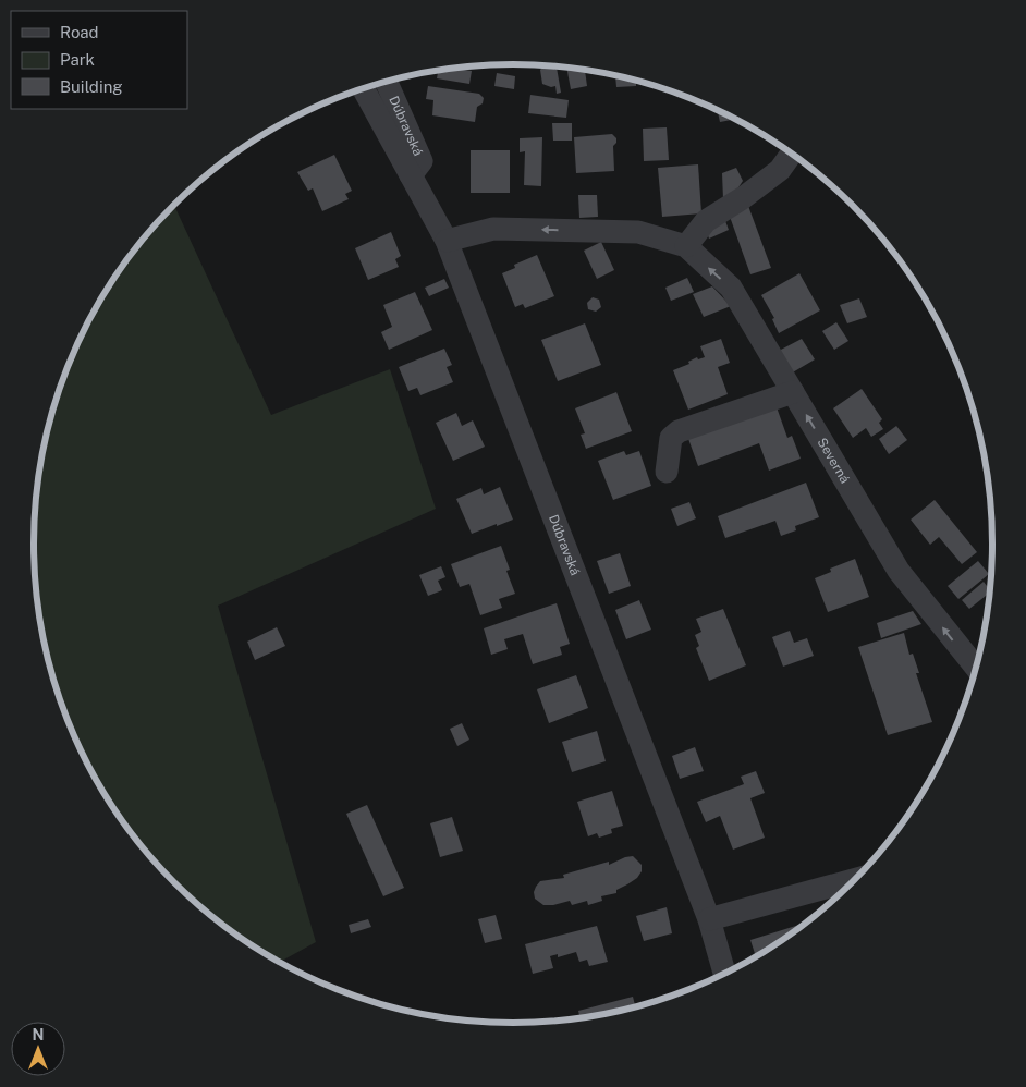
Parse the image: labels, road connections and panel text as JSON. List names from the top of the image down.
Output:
{
  "streets": {
    "street": ["Dúbravská", "Severná"]
  },
  "crossings": [
    ["Dúbravská", "Severná"]
  ],
  "one_way": ["Severná"],
  "legend": ["Road", "Park", "Building"],
  "north": "top"
}
